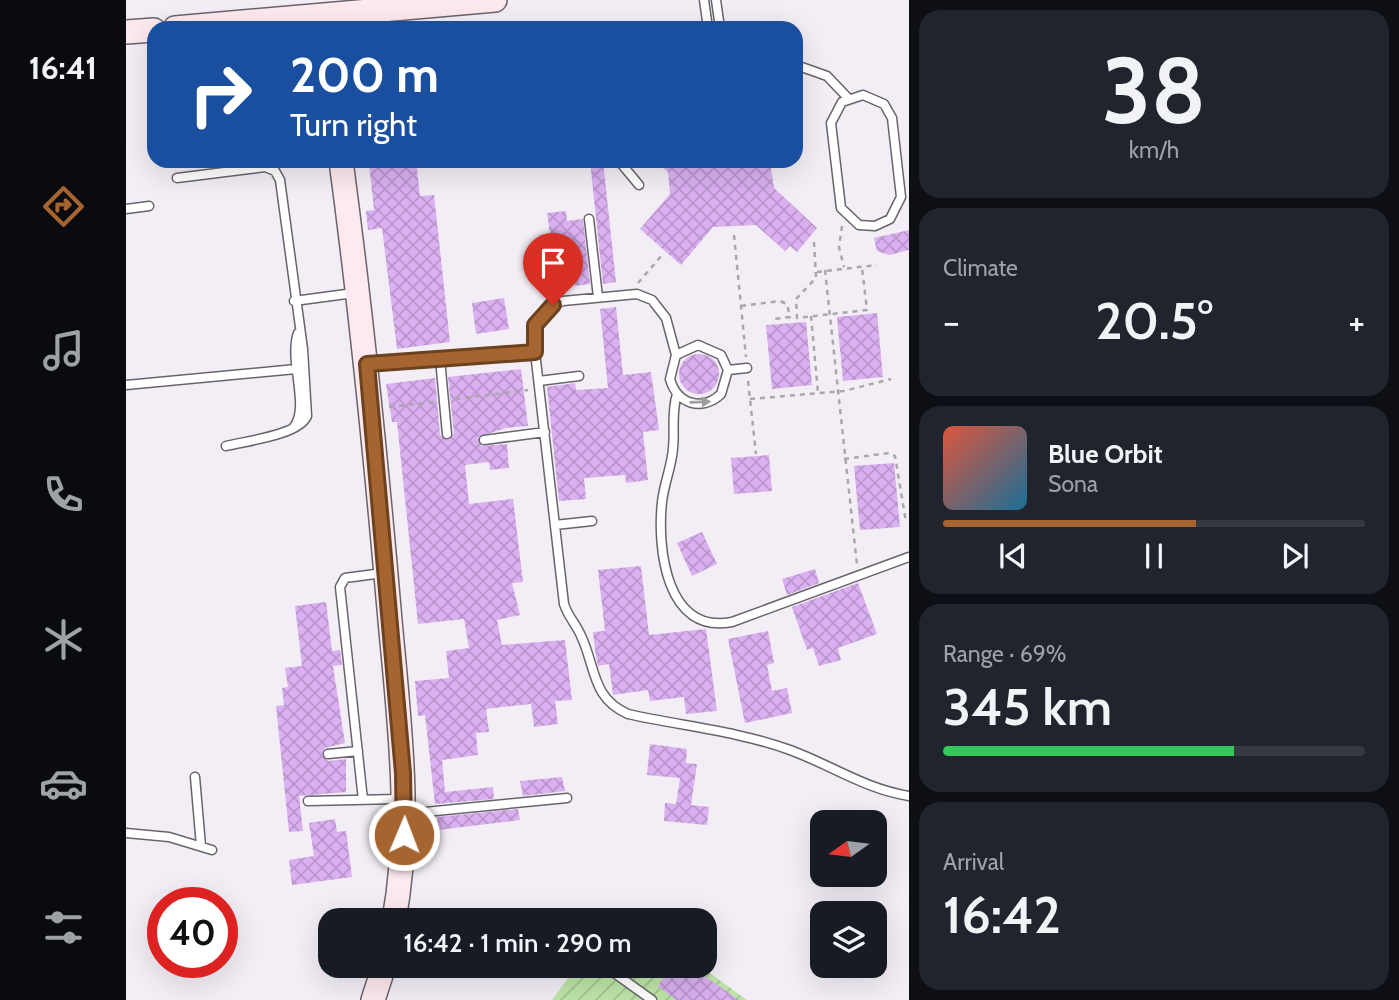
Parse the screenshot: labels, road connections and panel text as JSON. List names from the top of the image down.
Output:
{
  "north": "left",
  "page": {
    "tabs": "16:41",
    "tile": [
      ["38", "km/h"],
      "Climate",
      ["Range · 69%", "345 km"],
      ["Arrival", "16:42"]
    ],
    "turn": ["200 m", "Turn right"],
    "heat": ["−", "20.5°", "+"],
    "song": ["Blue Orbit", "Sona"],
    "limit": "40",
    "trip": "16:42 · 1 min · 290 m"
  }
}
